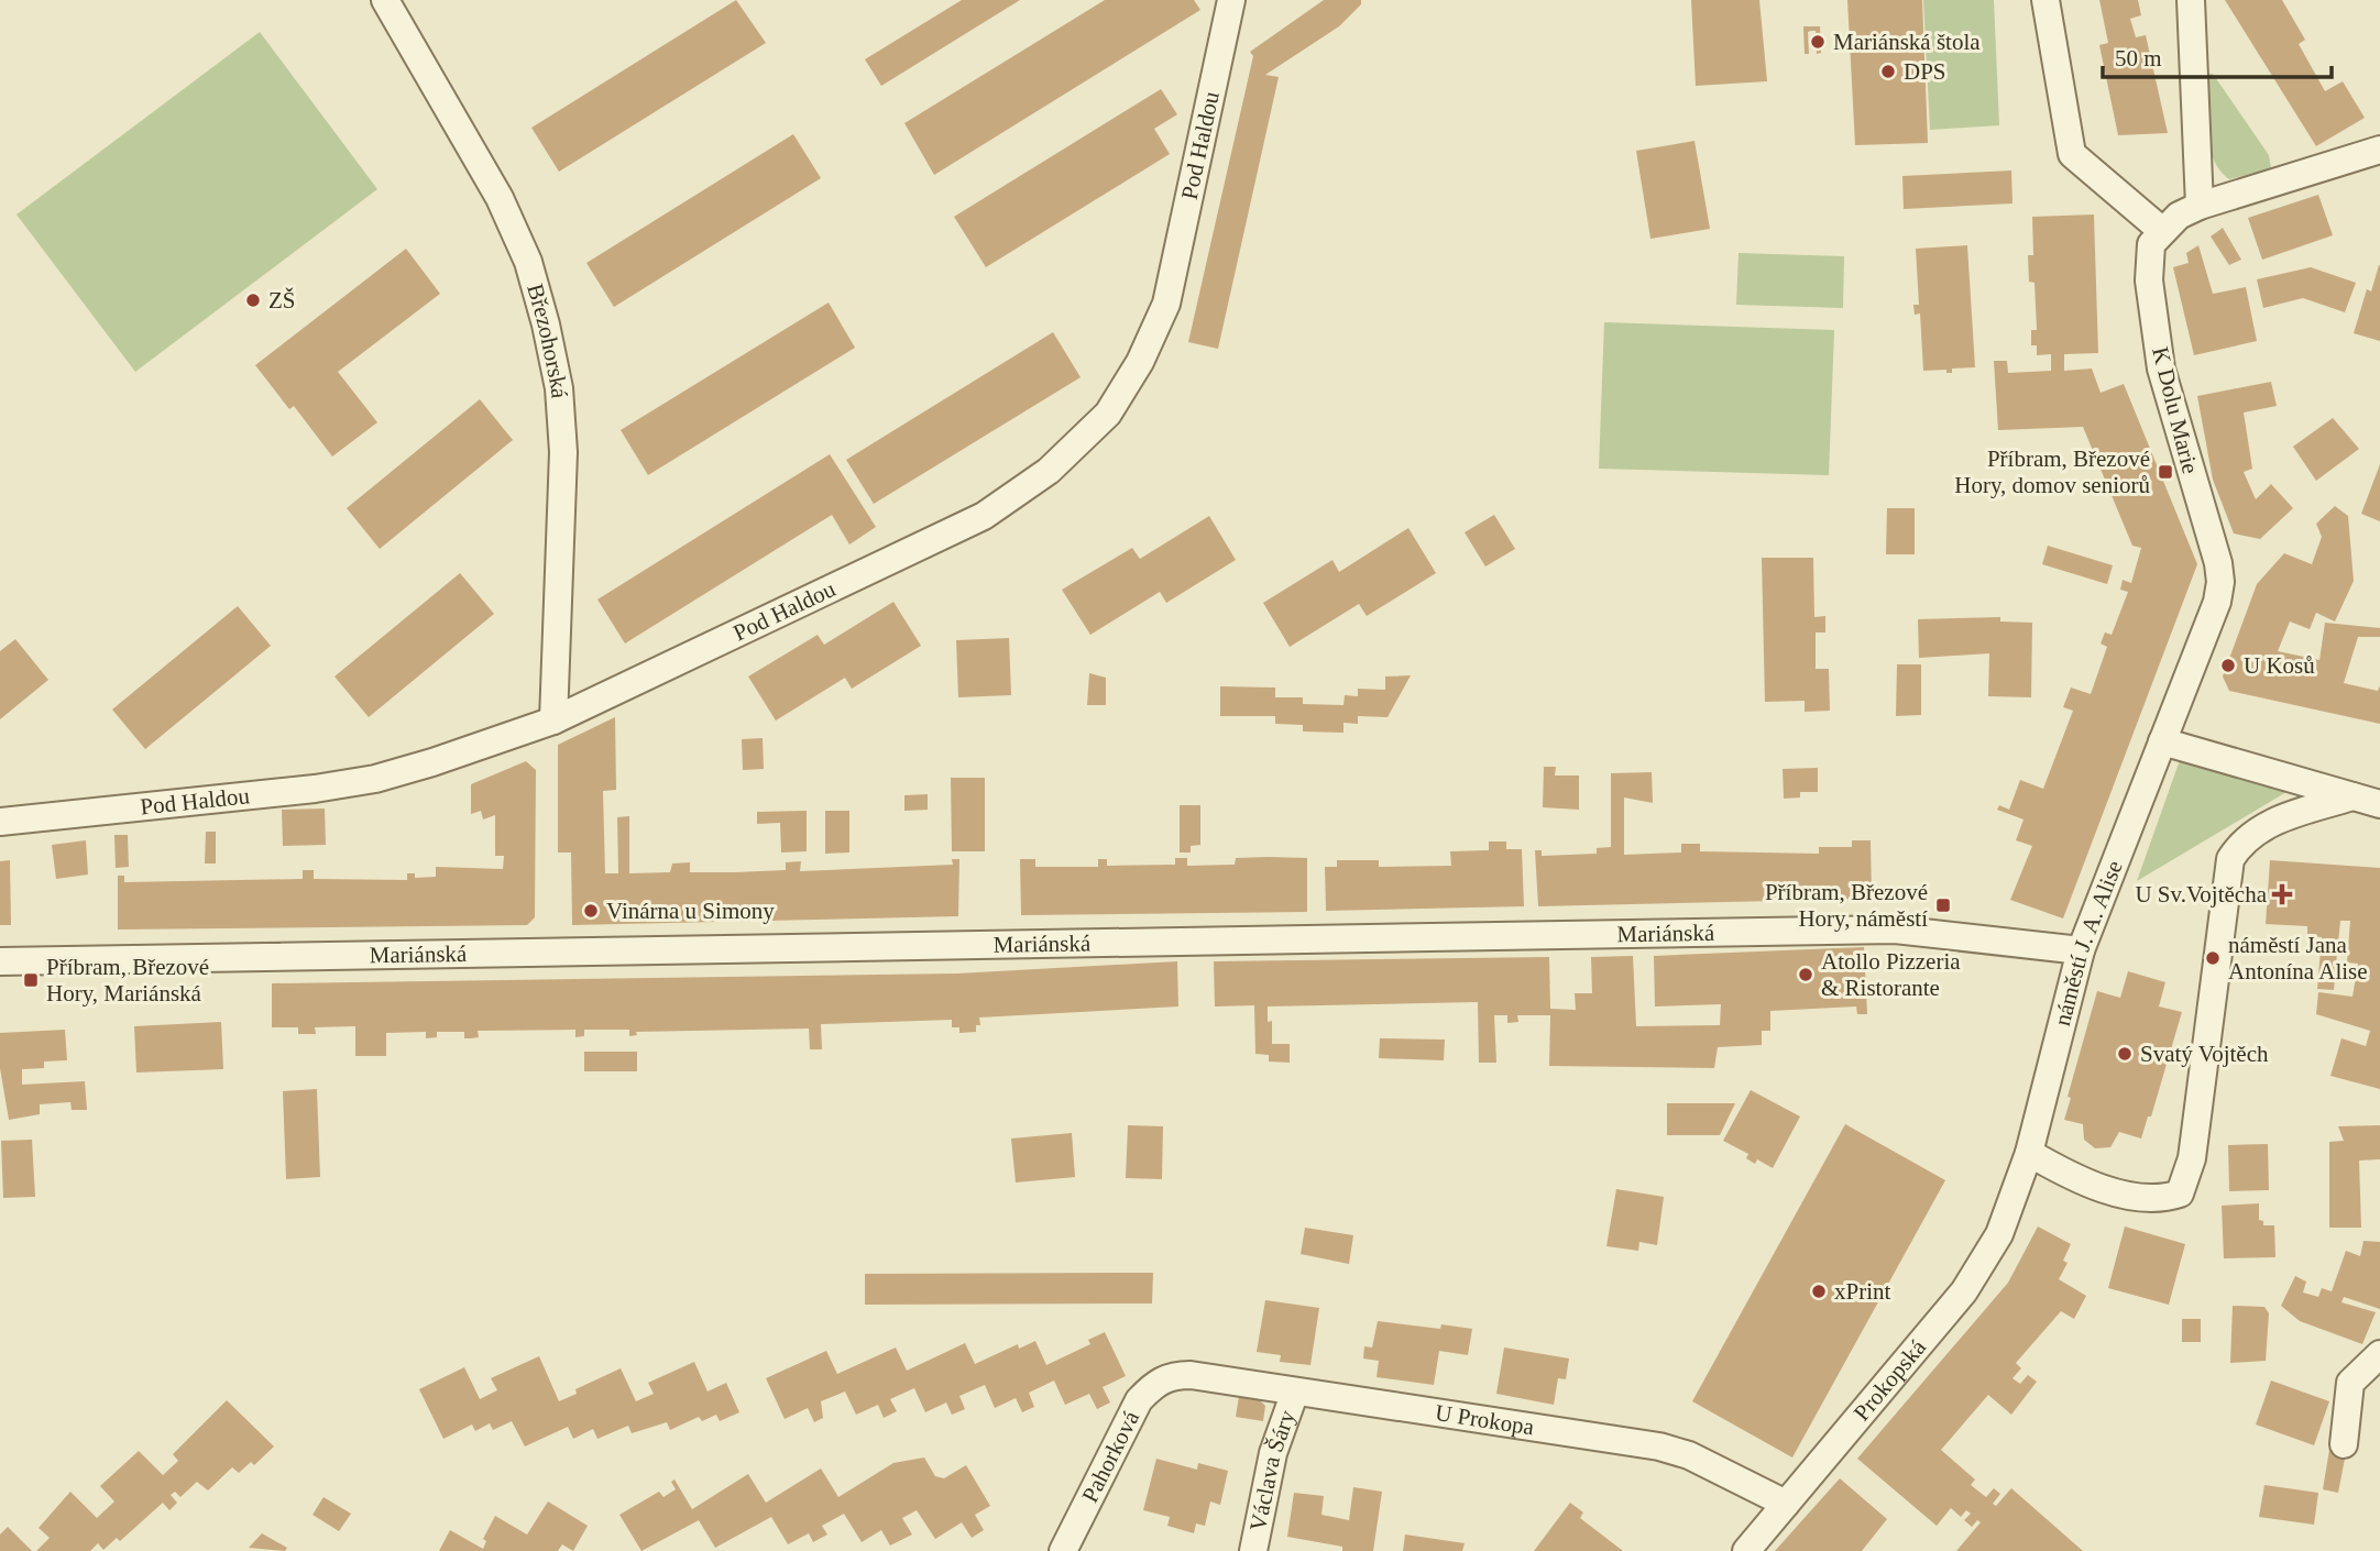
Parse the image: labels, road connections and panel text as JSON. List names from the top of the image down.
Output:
{
  "streets": {
    "street": [
      "Pod Haldou",
      "Březohorská",
      "K Dolu Marie",
      "Mariánská",
      "náměstí J. A. Alise",
      "Prokopská",
      "U Prokopa",
      "Pahorková",
      "Václava Šáry"
    ]
  },
  "crossings": [
    ["Pod Haldou", "Březohorská"],
    ["K Dolu Marie", "náměstí J. A. Alise"],
    ["Mariánská", "náměstí J. A. Alise"],
    ["náměstí J. A. Alise", "Prokopská"],
    ["Prokopská", "U Prokopa"],
    ["U Prokopa", "Pahorková"],
    ["U Prokopa", "Václava Šáry"]
  ],
  "places": {
    "other": [
      "Mariánská štola",
      "DPS",
      "ZŠ",
      "U Kosů",
      "Vinárna u Simony",
      "náměstí Jana Antonína Alise",
      "Atollo Pizzeria & Ristorante",
      "Svatý Vojtěch",
      "xPrint"
    ],
    "transit": ["Příbram, Březové Hory, domov seniorů", "Příbram, Březové Hory, náměstí", "Příbram, Březové Hory, Mariánská"],
    "health": ["U Sv.Vojtěcha"]
  },
  "scale_bar": "50 m"
}
